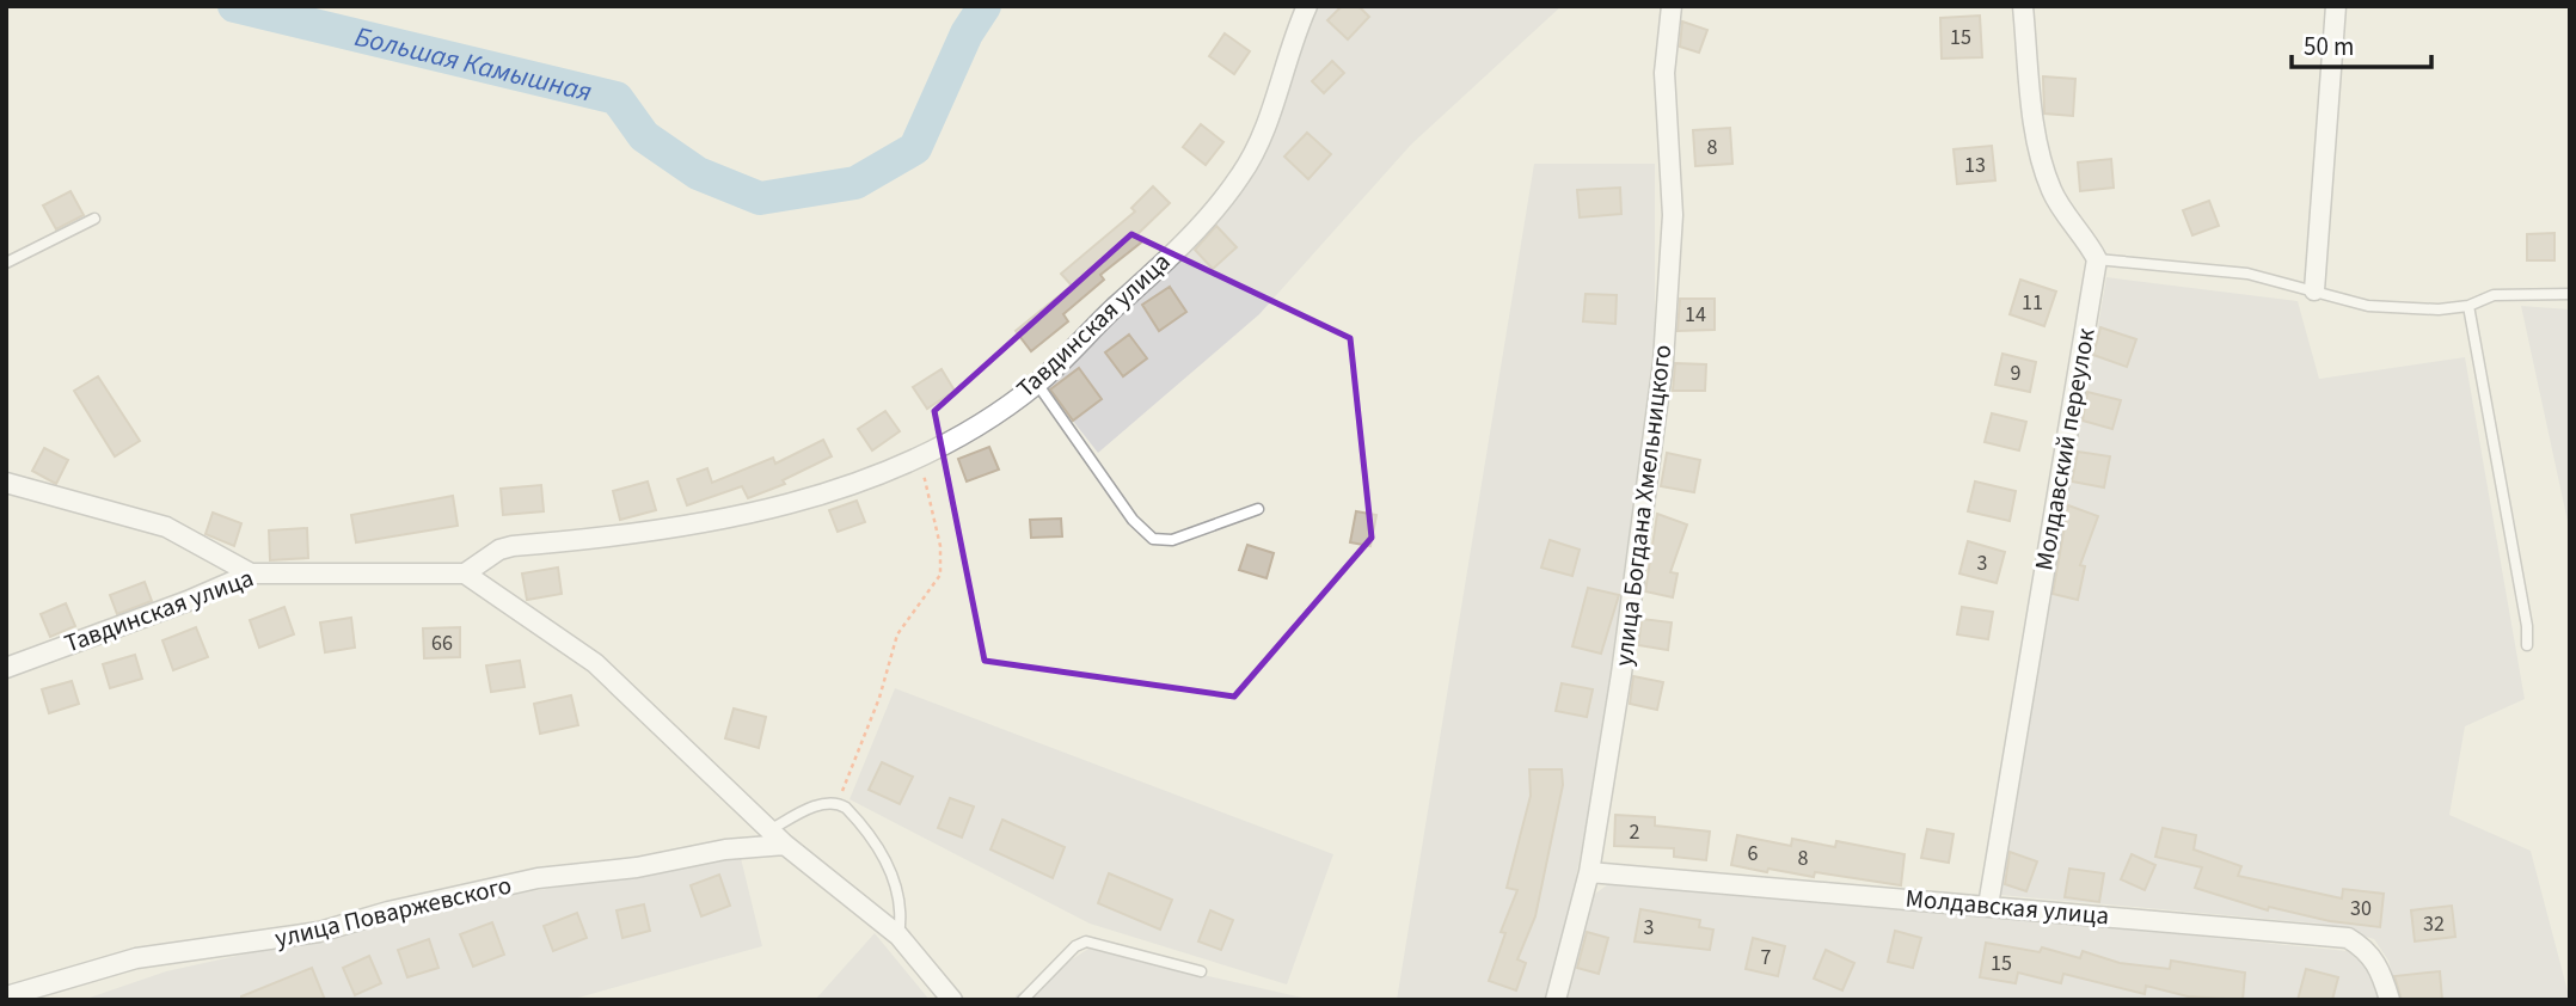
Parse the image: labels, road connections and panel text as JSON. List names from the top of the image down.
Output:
{
  "streets": {
    "street": [
      "Тавдинская улица",
      "Молдавский переулок",
      "улица Богдана Хмельницкого",
      "Молдавская улица",
      "улица Поваржевского"
    ]
  },
  "crossings": [
    ["Молдавский переулок", "Молдавская улица"],
    ["улица Богдана Хмельницкого", "Молдавская улица"]
  ],
  "water": ["Большая Камышная"],
  "house_numbers": [
    "15",
    "8",
    "13",
    "11",
    "14",
    "9",
    "3",
    "66",
    "2",
    "6",
    "8",
    "30",
    "32",
    "3",
    "7",
    "15"
  ],
  "scale_bar": "50 m"
}
